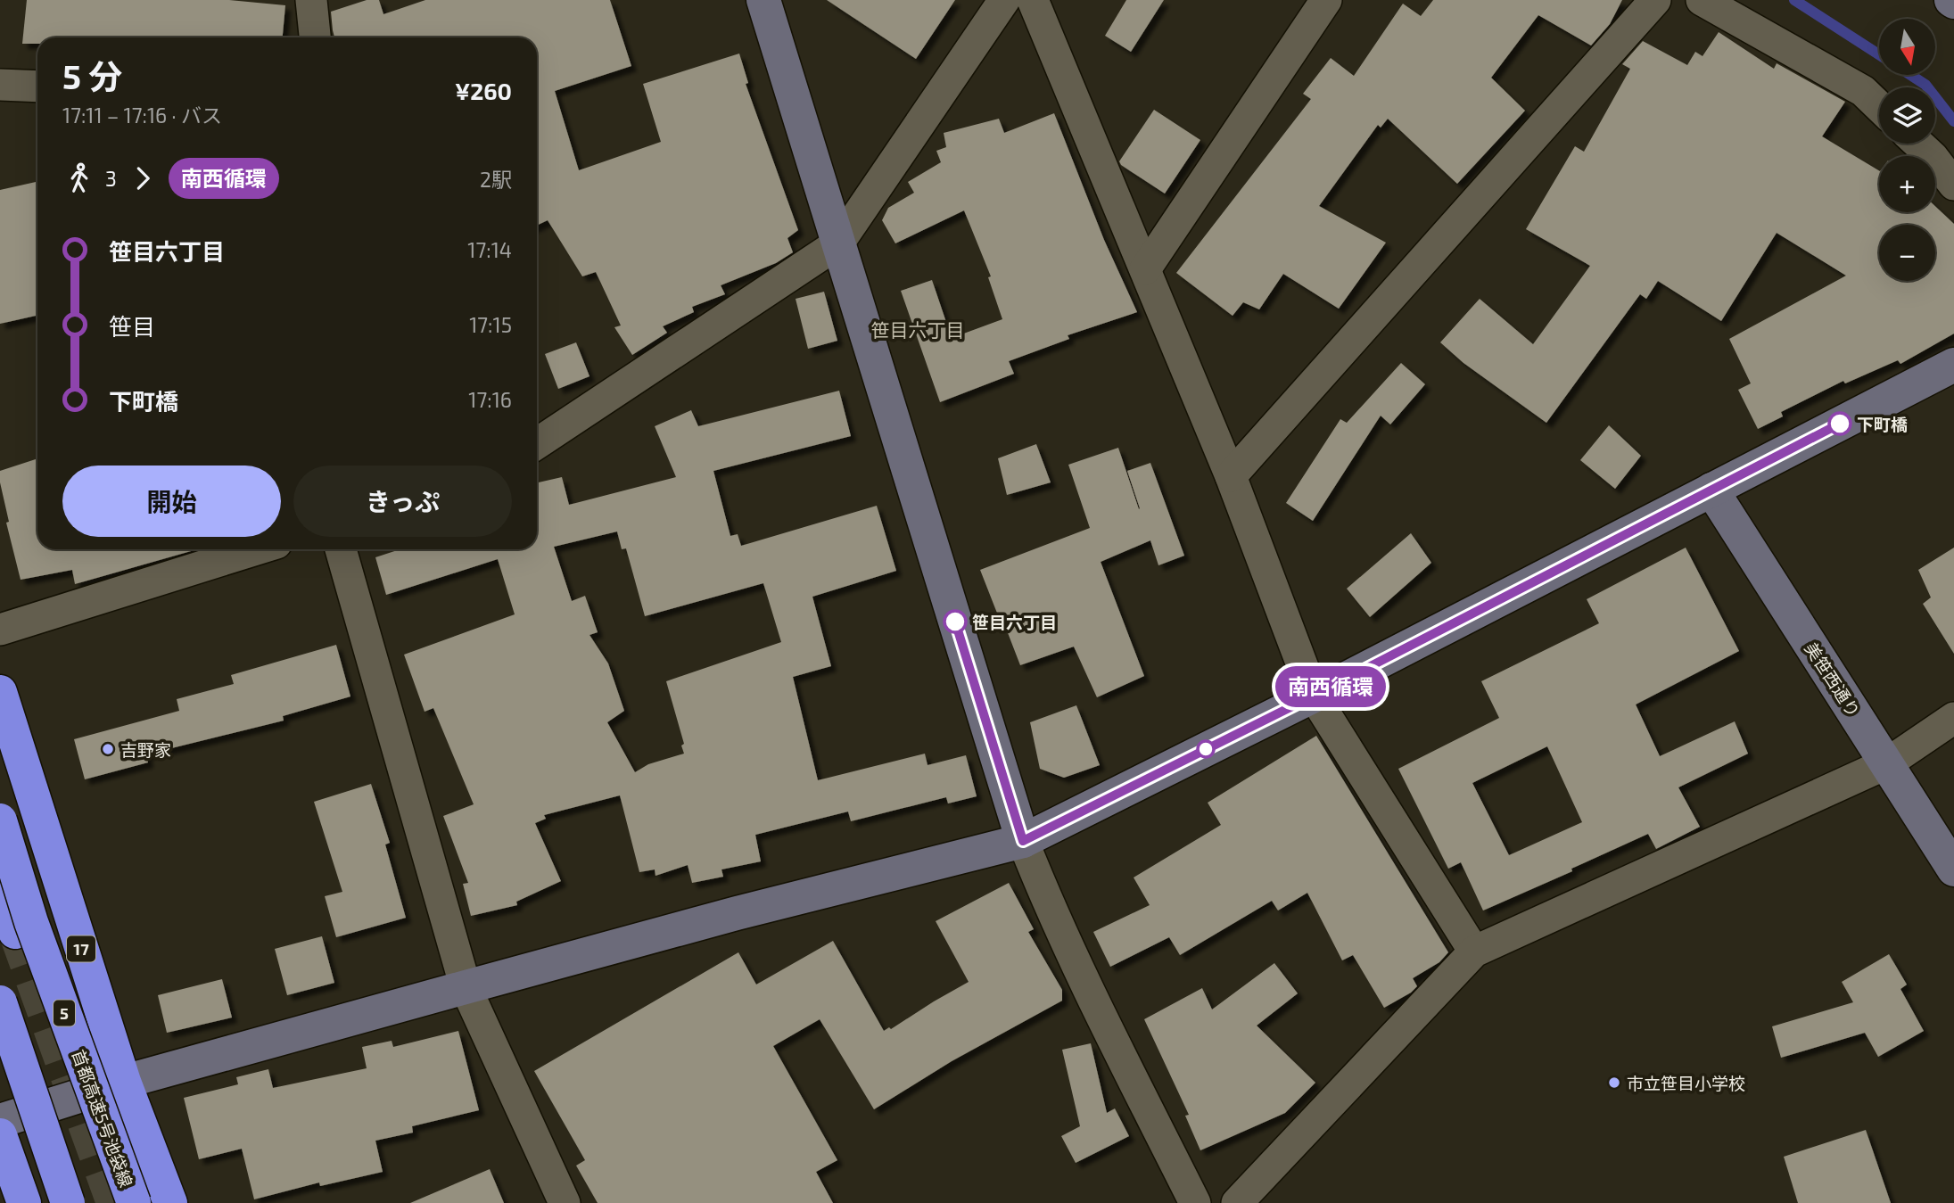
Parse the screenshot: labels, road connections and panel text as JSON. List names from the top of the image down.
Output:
{
  "streets": {
    "highway": ["17", "5", "首都高速5号池袋線"],
    "street": ["美笹西通り"]
  },
  "districts": ["笹目六丁目"],
  "places": [
    "下町橋",
    "笹目六丁目",
    "吉野家",
    "市立笹目小学校"
  ],
  "lines": ["bus line 南西循環"],
  "north": "bottom",
  "page": {
    "on_map": "南西循環",
    "map_buttons": ["+", "−"],
    "heading": ["5 分", "17:11 – 17:16 · バス", "¥260"],
    "legs": ["3", "南西循環", "2駅"],
    "list": [
      {
        "name": "笹目六丁目",
        "value": "17:14"
      },
      {
        "name": "笹目",
        "value": "17:15"
      },
      {
        "name": "下町橋",
        "value": "17:16"
      }
    ],
    "buttons": ["開始", "きっぷ"]
  }
}
